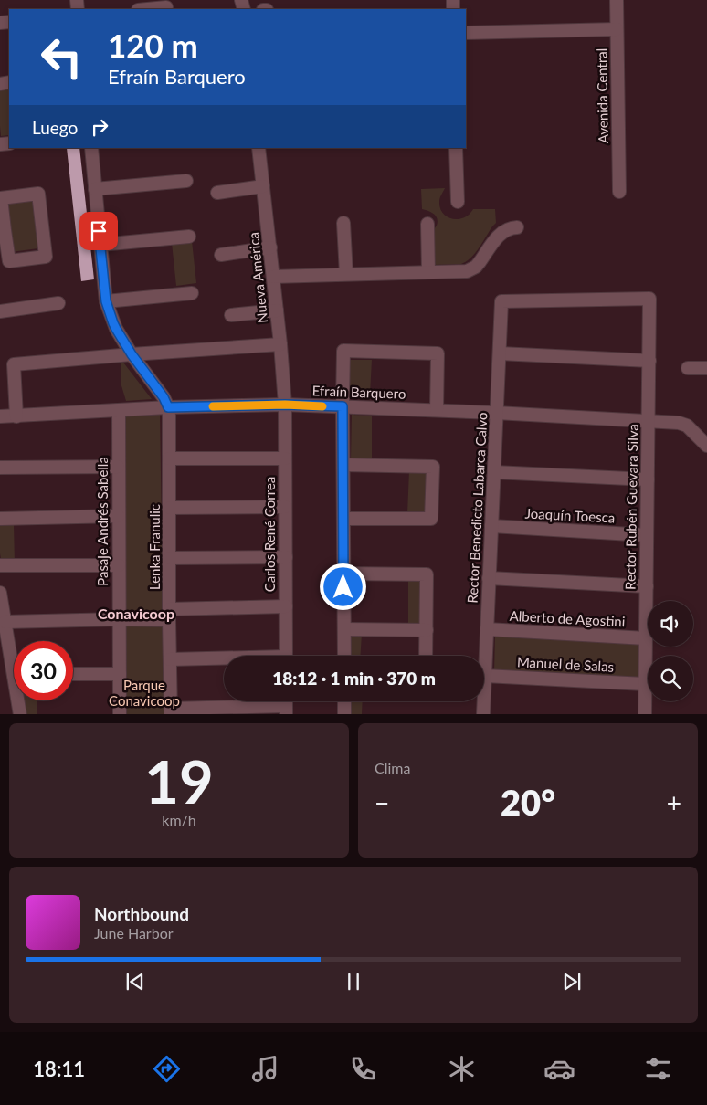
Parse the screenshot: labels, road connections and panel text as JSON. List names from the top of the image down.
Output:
{
  "streets": {
    "street": [
      "Avenida Central",
      "Nueva América",
      "Efraín Barquero",
      "Rector Rubén Guevara Silva",
      "Rector Benedicto Labarca Calvo",
      "Joaquín Toesca",
      "Pasaje Andrés Sabella",
      "Carlos René Correa",
      "Lenka Franulic",
      "Alberto de Agostini",
      "Manuel de Salas"
    ]
  },
  "crossings": [
    ["Nueva América", "Efraín Barquero"],
    ["Nueva América", "Carlos René Correa"],
    ["Efraín Barquero", "Rector Rubén Guevara Silva"],
    ["Efraín Barquero", "Rector Benedicto Labarca Calvo"],
    ["Efraín Barquero", "Pasaje Andrés Sabella"],
    ["Efraín Barquero", "Carlos René Correa"],
    ["Efraín Barquero", "Lenka Franulic"],
    ["Rector Rubén Guevara Silva", "Rector Benedicto Labarca Calvo"],
    ["Rector Rubén Guevara Silva", "Joaquín Toesca"],
    ["Rector Rubén Guevara Silva", "Alberto de Agostini"],
    ["Rector Rubén Guevara Silva", "Manuel de Salas"],
    ["Rector Benedicto Labarca Calvo", "Joaquín Toesca"],
    ["Rector Benedicto Labarca Calvo", "Alberto de Agostini"],
    ["Rector Benedicto Labarca Calvo", "Manuel de Salas"]
  ],
  "districts": ["Conavicoop"],
  "parks": ["Parque Conavicoop"],
  "page": {
    "turn": ["120 m", "Efraín Barquero"],
    "then": "Luego",
    "limit": "30",
    "trip": "18:12 · 1 min · 370 m",
    "tile": [
      ["19", "km/h"],
      "Clima"
    ],
    "heat": ["−", "20°", "+"],
    "song": ["Northbound", "June Harbor"],
    "tabs": "18:11"
  }
}
